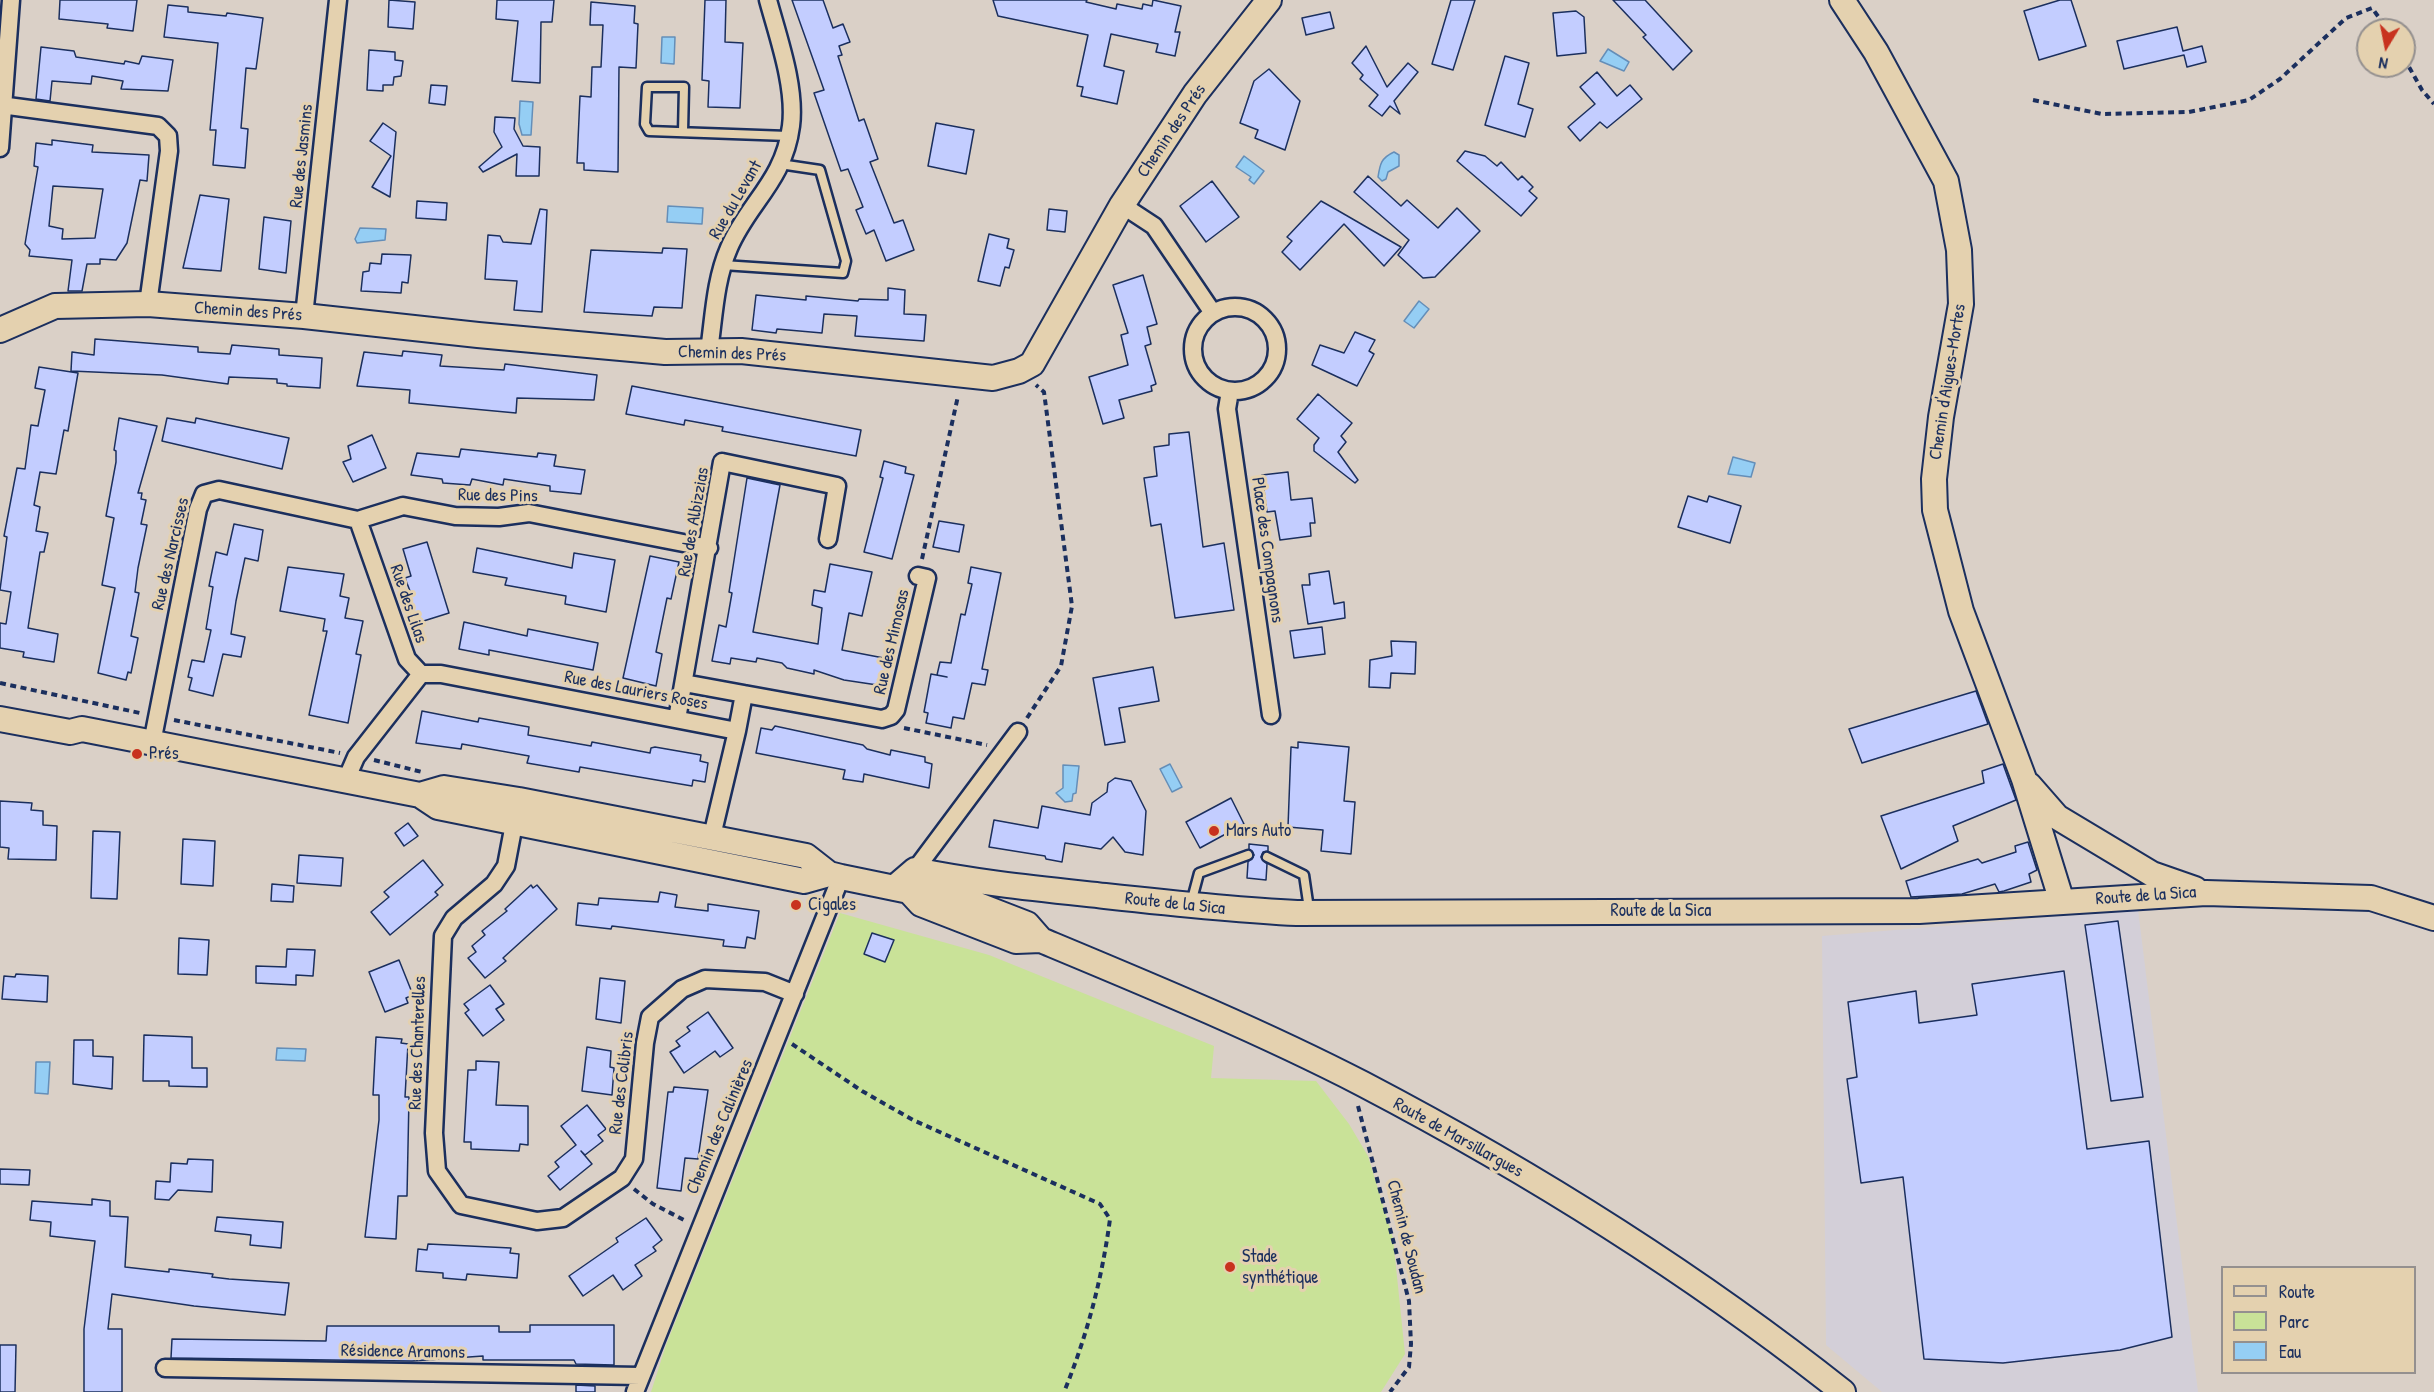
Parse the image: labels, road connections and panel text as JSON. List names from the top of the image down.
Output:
{
  "streets": {
    "street": [
      "Chemin des Prés",
      "Rue des Jasmins",
      "Rue du Levant",
      "Chemin d'Aigues-Mortes",
      "Rue des Pins",
      "Rue des Albizzias",
      "Place des Compagnons",
      "Rue des Narcisses",
      "Rue des Lilas",
      "Rue des Mimosas",
      "Rue des Lauriers Roses",
      "Route de la Sica",
      "Rue des Chanterelles",
      "Rue des Colibris",
      "Chemin des Calinières",
      "Route de Marsillargues",
      "Résidence Aramons"
    ],
    "path": ["Chemin de Soudan"]
  },
  "crossings": [
    ["Chemin des Prés", "Rue des Jasmins"],
    ["Chemin des Prés", "Rue du Levant"],
    ["Chemin d'Aigues-Mortes", "Route de la Sica"],
    ["Rue des Pins", "Rue des Albizzias"],
    ["Rue des Pins", "Rue des Narcisses"],
    ["Rue des Pins", "Rue des Lilas"],
    ["Rue des Albizzias", "Rue des Mimosas"],
    ["Rue des Albizzias", "Rue des Lauriers Roses"],
    ["Rue des Narcisses", "Rue des Lilas"],
    ["Rue des Lilas", "Rue des Lauriers Roses"],
    ["Route de la Sica", "Route de Marsillargues"],
    ["Rue des Chanterelles", "Rue des Colibris"],
    ["Rue des Colibris", "Chemin des Calinières"],
    ["Chemin des Calinières", "Route de Marsillargues"],
    ["Chemin des Calinières", "Résidence Aramons"],
    ["Route de Marsillargues", "Chemin de Soudan"]
  ],
  "places": [
    "Prés",
    "Mars Auto",
    "Cigales",
    "Stade synthétique"
  ],
  "legend": ["Route", "Parc", "Eau"],
  "north": "bottom"
}
